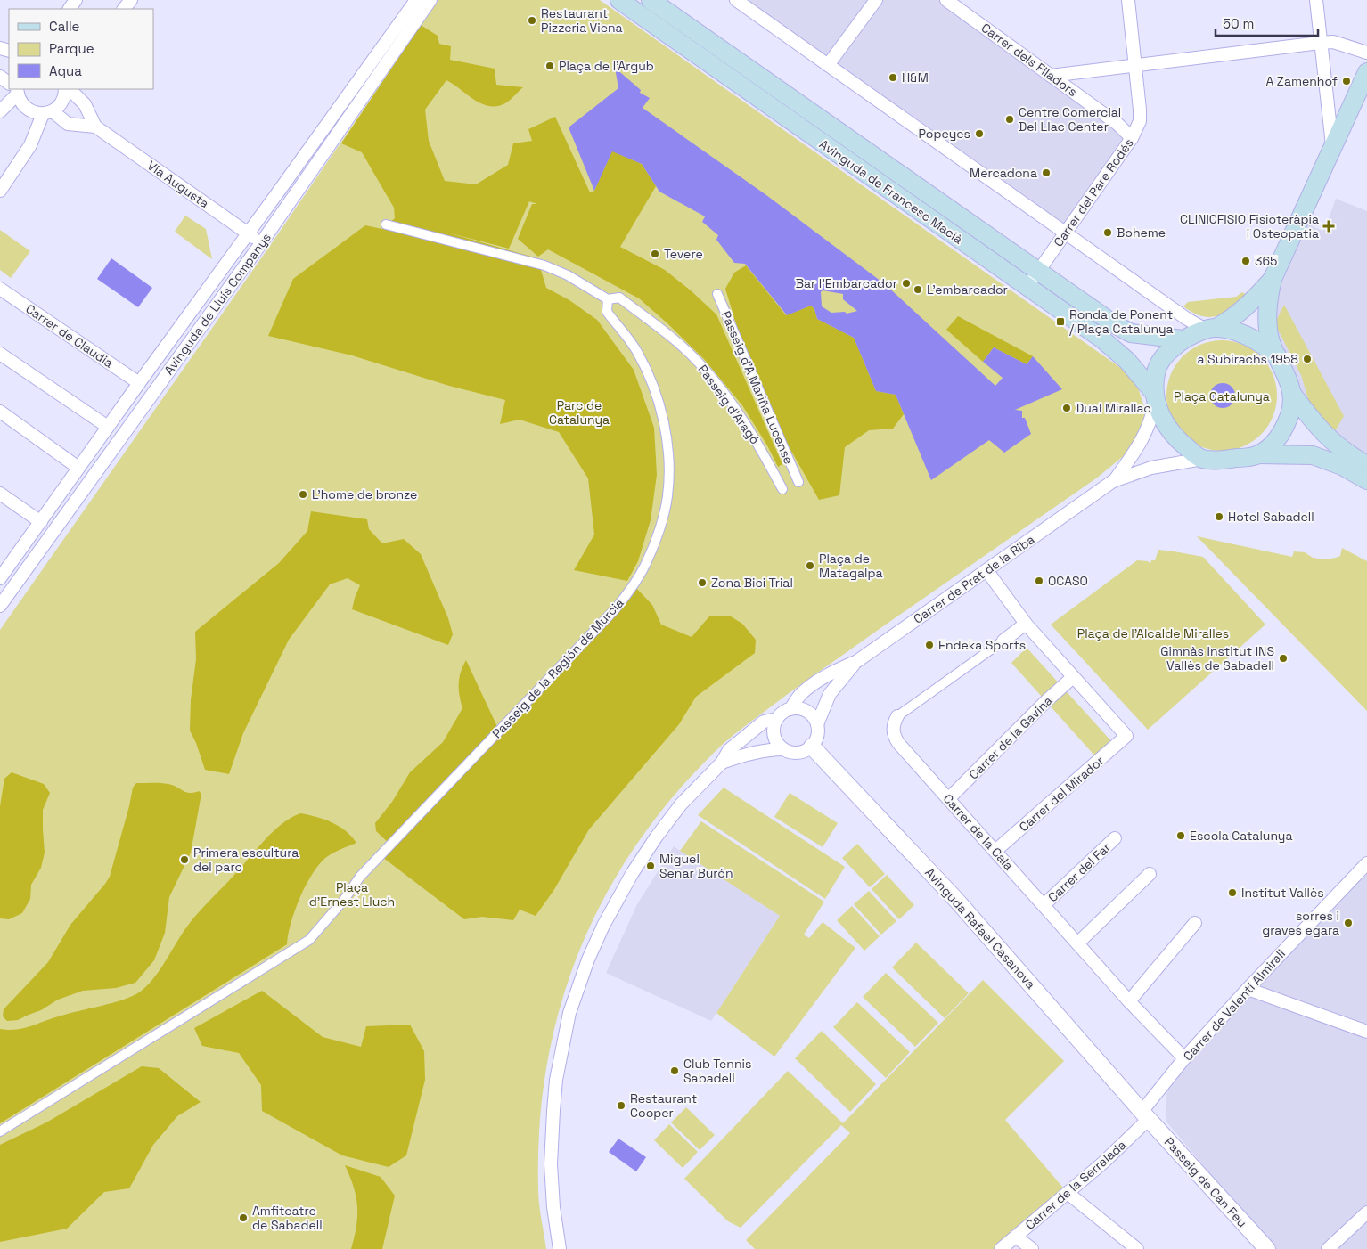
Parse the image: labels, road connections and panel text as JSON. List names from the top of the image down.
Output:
{
  "streets": {
    "main road": ["Avinguda de Francesc Macià"],
    "street": [
      "Carrer dels Filadors",
      "Via Augusta",
      "Carrer del Pare Rodés",
      "Avinguda de Lluís Companys",
      "Carrer de Claudia",
      "Passeig d'A Mariña Lucense",
      "Passeig d'Aragó",
      "Carrer de Prat de la Riba",
      "Passeig de la Región de Murcia",
      "Carrer de la Gavina",
      "Carrer del Mirador",
      "Carrer de la Cala",
      "Carrer del Far",
      "Avinguda Rafael Casanova",
      "Carrer de Valentí Almirall",
      "Passeig de Can Feu",
      "Carrer de la Serralada"
    ]
  },
  "crossings": [
    ["Carrer dels Filadors", "Carrer del Pare Rodés"],
    ["Via Augusta", "Avinguda de Lluís Companys"],
    ["Avinguda de Francesc Macià", "Carrer del Pare Rodés"],
    ["Avinguda de Lluís Companys", "Carrer de Claudia"],
    ["Passeig d'Aragó", "Passeig de la Región de Murcia"],
    ["Carrer de Prat de la Riba", "Avinguda Rafael Casanova"],
    ["Carrer de la Gavina", "Carrer del Mirador"],
    ["Carrer de la Gavina", "Carrer de la Cala"],
    ["Carrer del Mirador", "Carrer de la Cala"],
    ["Carrer de la Cala", "Carrer del Far"],
    ["Carrer de la Cala", "Carrer de Valentí Almirall"],
    ["Avinguda Rafael Casanova", "Carrer de Valentí Almirall"],
    ["Avinguda Rafael Casanova", "Passeig de Can Feu"],
    ["Avinguda Rafael Casanova", "Carrer de la Serralada"],
    ["Carrer de Valentí Almirall", "Passeig de Can Feu"],
    ["Carrer de Valentí Almirall", "Carrer de la Serralada"],
    ["Passeig de Can Feu", "Carrer de la Serralada"]
  ],
  "parks": [
    "Plaça Catalunya",
    "Parc de Catalunya",
    "Plaça de l'Alcalde Miralles",
    "Plaça d'Ernest Lluch"
  ],
  "places": {
    "other": [
      "Restaurant Pizzeria Viena",
      "Plaça de l'Argub",
      "H&M",
      "A Zamenhof",
      "Centre Comercial Del Llac Center",
      "Popeyes",
      "Mercadona",
      "Boheme",
      "Tevere",
      "365",
      "Bar l'Embarcador",
      "L'embarcador",
      "a Subirachs 1958",
      "Dual Mirallac",
      "L'home de bronze",
      "Hotel Sabadell",
      "Plaça de Matagalpa",
      "OCASO",
      "Zona Bici Trial",
      "Endeka Sports",
      "Gimnàs Institut INS Vallès de Sabadell",
      "Escola Catalunya",
      "Primera escultura del parc",
      "Miguel Senar Burón",
      "Institut Vallès",
      "sorres i graves egara",
      "Club Tennis Sabadell",
      "Restaurant Cooper",
      "Amfiteatre de Sabadell"
    ],
    "health": ["CLINICFISIO Fisioteràpia i Osteopatia"],
    "transit": ["Ronda de Ponent / Plaça Catalunya"]
  },
  "legend": ["Calle", "Parque", "Agua"],
  "scale_bar": "50 m"
}
